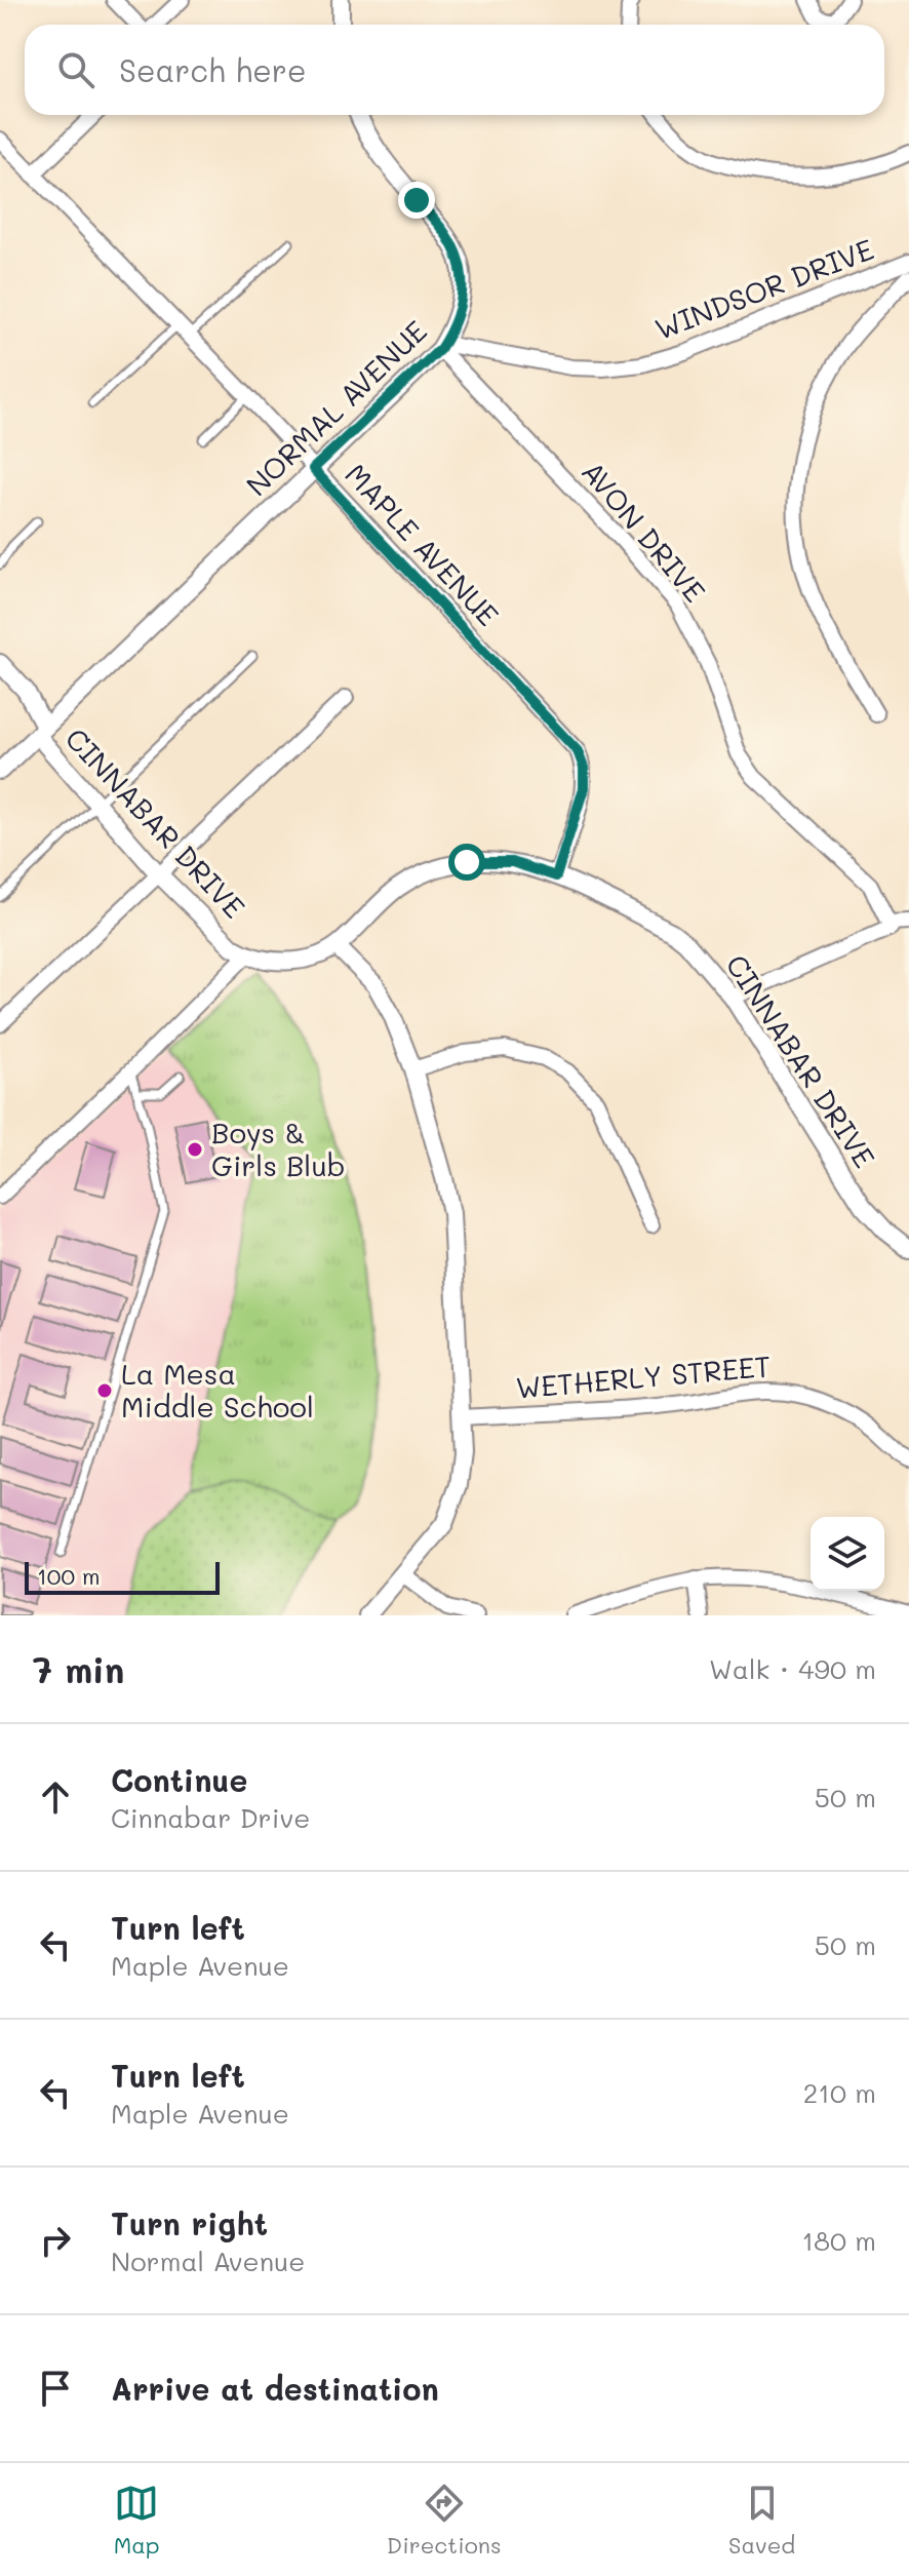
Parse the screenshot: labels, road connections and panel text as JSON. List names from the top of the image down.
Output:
{
  "streets": {
    "street": [
      "WINDSOR DRIVE",
      "NORMAL AVENUE",
      "AVON DRIVE",
      "MAPLE AVENUE",
      "CINNABAR DRIVE",
      "WETHERLY STREET"
    ]
  },
  "crossings": [
    ["WINDSOR DRIVE", "NORMAL AVENUE"],
    ["WINDSOR DRIVE", "AVON DRIVE"],
    ["NORMAL AVENUE", "AVON DRIVE"],
    ["NORMAL AVENUE", "MAPLE AVENUE"],
    ["NORMAL AVENUE", "CINNABAR DRIVE"],
    ["MAPLE AVENUE", "CINNABAR DRIVE"]
  ],
  "places": ["Boys & Girls Blub", "La Mesa Middle School"],
  "scale_bar": "100 m",
  "page": {
    "search": "Search here",
    "scale": "100 m",
    "heading": ["7 min", "Walk · 490 m"],
    "list": [
      ["Continue", "Cinnabar Drive", "50 m"],
      ["Turn left", "Maple Avenue", "50 m"],
      ["Turn left", "Maple Avenue", "210 m"],
      ["Turn right", "Normal Avenue", "180 m"],
      "Arrive at destination"
    ],
    "nav": ["Map", "Directions", "Saved"]
  }
}
